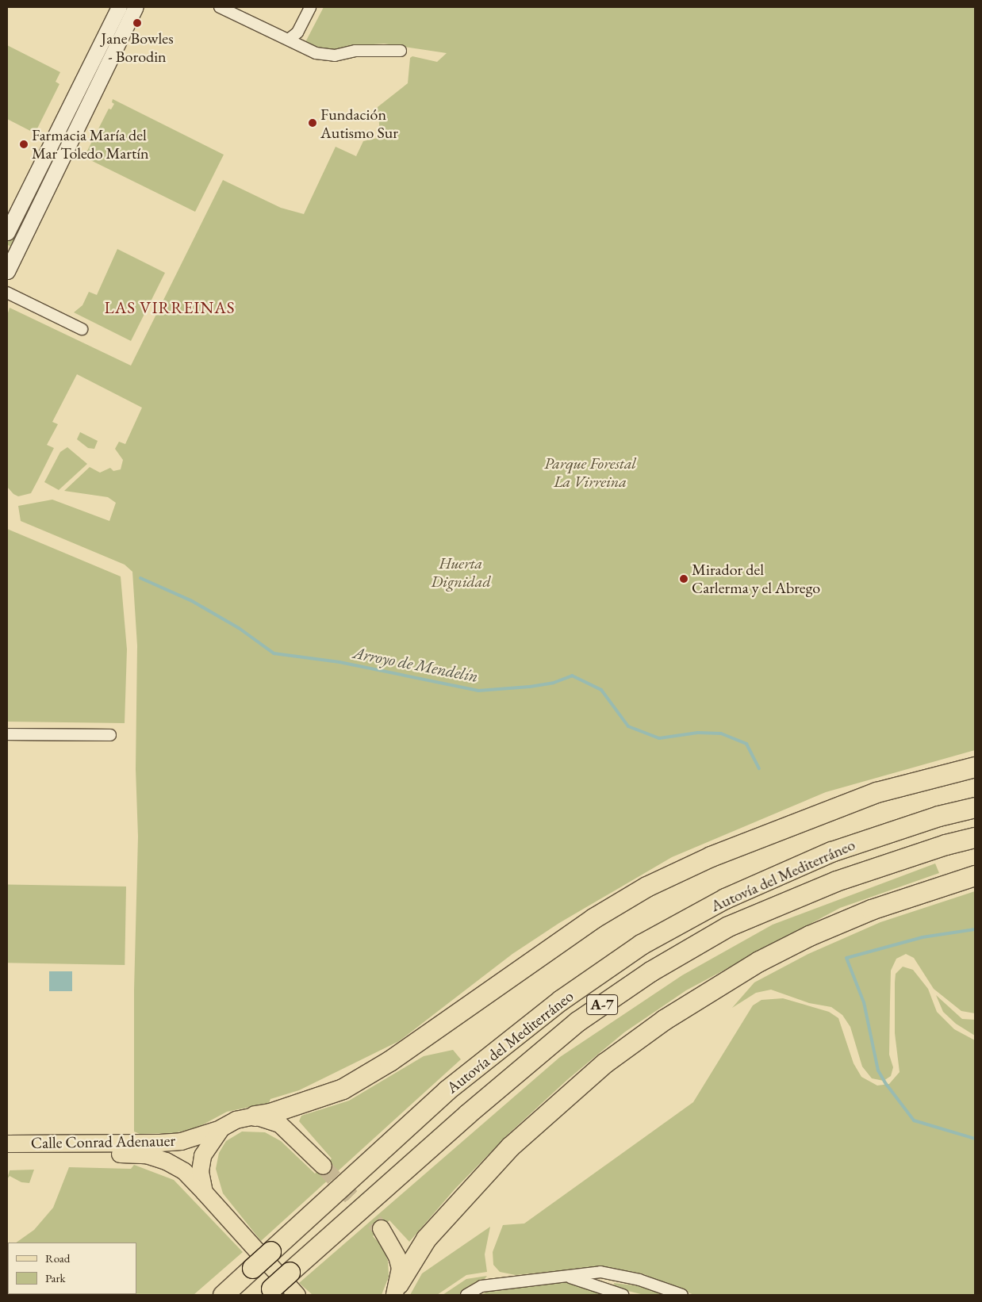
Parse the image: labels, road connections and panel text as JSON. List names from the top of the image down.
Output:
{
  "streets": {
    "highway": ["Autovía del Mediterráneo", "A-7"],
    "main road": ["Calle Conrad Adenauer"]
  },
  "districts": ["LAS VIRREINAS"],
  "water": ["Arroyo de Mendelín"],
  "parks": ["Parque Forestal La Virreina", "Huerta Dignidad"],
  "places": [
    "Jane Bowles - Borodin",
    "Fundación Autismo Sur",
    "Farmacia María del Mar Toledo Martín",
    "Mirador del Carlerma y el Abrego"
  ],
  "legend": ["Road", "Park"]
}
